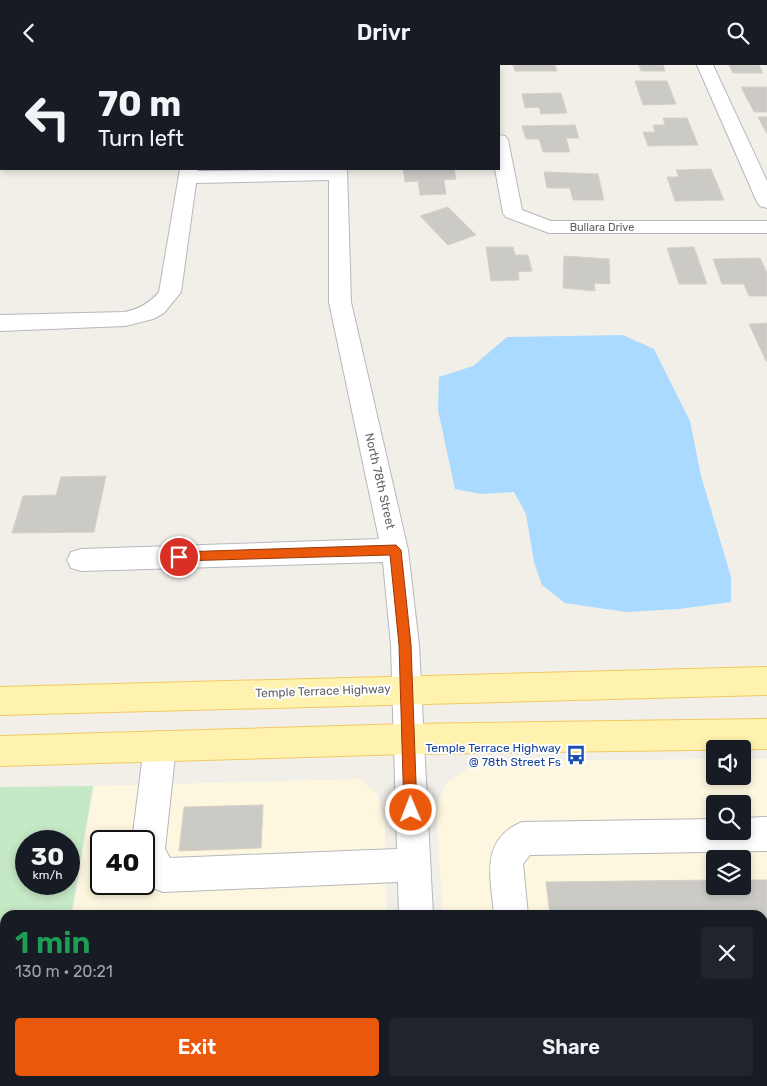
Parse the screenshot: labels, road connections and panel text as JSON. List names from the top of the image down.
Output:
{
  "streets": {
    "main road": ["Temple Terrace Highway"],
    "street": ["Bullara Drive", "North 78th Street"]
  },
  "crossings": [
    ["North 78th Street", "Temple Terrace Highway"]
  ],
  "places": {
    "bus stop": ["Temple Terrace Highway @ 78th Street Fs"]
  },
  "page": {
    "header": "Drivr",
    "turn": ["70 m", "Turn left"],
    "speed": "30 km/h",
    "limit": "40",
    "heading": ["1 min", "130 m · 20:21"],
    "buttons": ["Exit", "Share"]
  }
}
